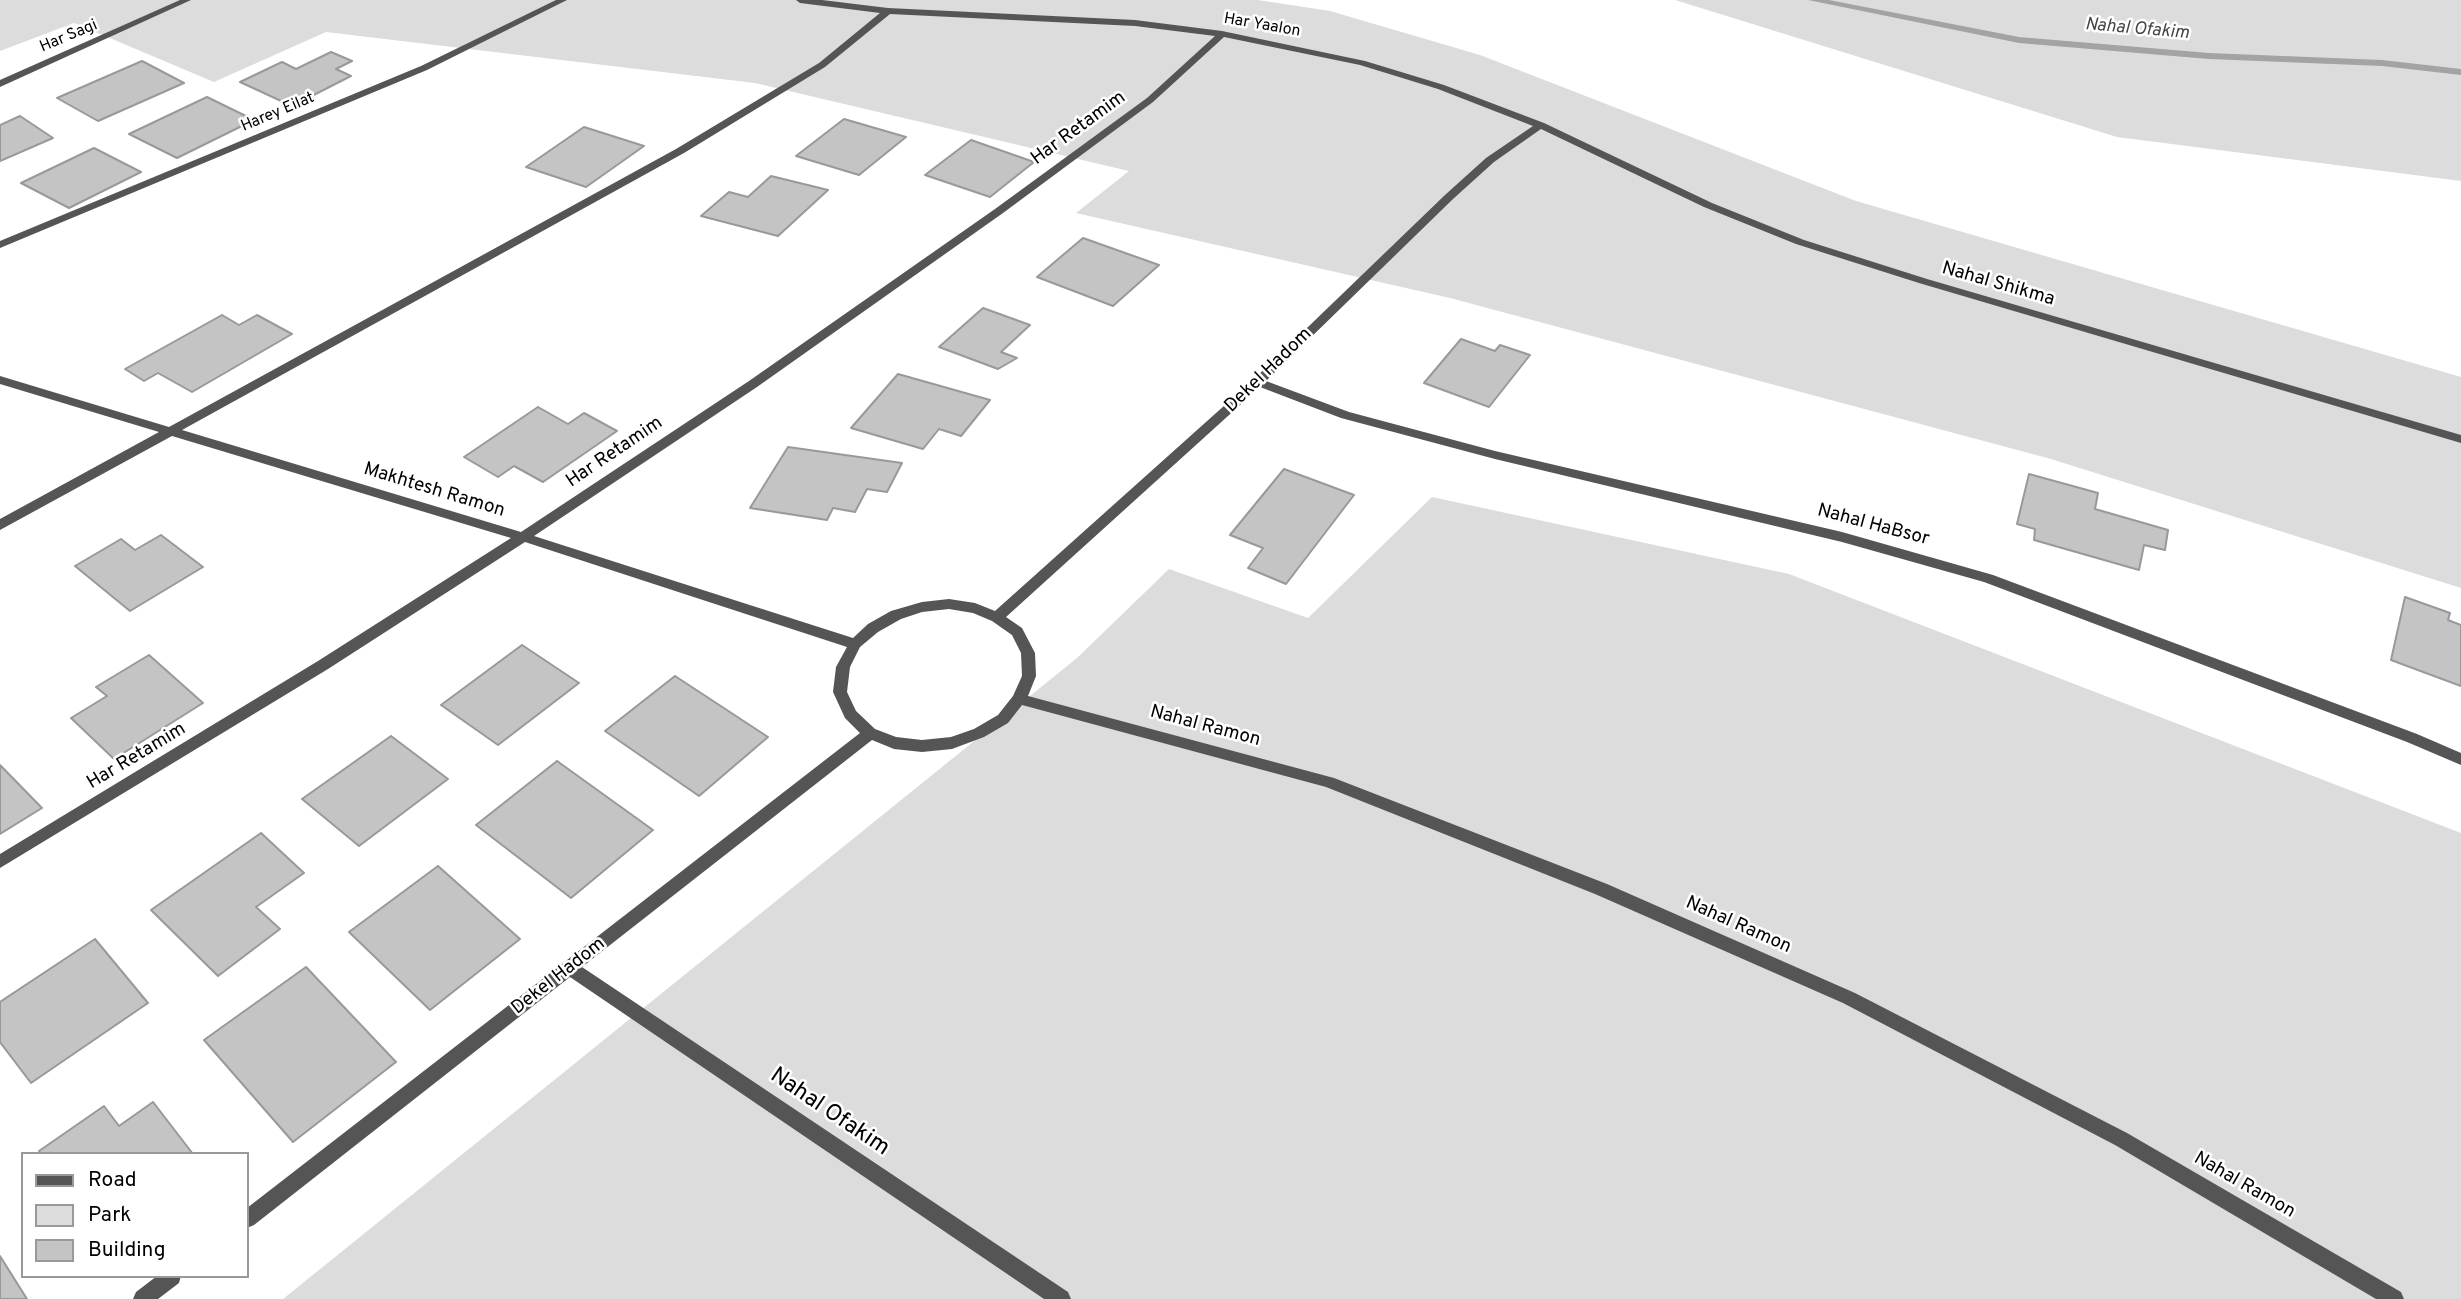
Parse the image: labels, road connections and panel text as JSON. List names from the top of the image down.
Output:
{
  "streets": {
    "street": [
      "Har Yaalon",
      "Har Sagi",
      "Harey Eilat",
      "Har Retamim",
      "Nahal Shikma",
      "Dekel Hadom",
      "Makhtesh Ramon",
      "Nahal HaBsor",
      "Nahal Ramon",
      "Nahal Ofakim"
    ]
  },
  "crossings": [
    ["Har Yaalon", "Har Retamim"],
    ["Har Yaalon", "Nahal Shikma"],
    ["Har Yaalon", "Dekel Hadom"],
    ["Har Retamim", "Makhtesh Ramon"],
    ["Nahal Shikma", "Dekel Hadom"],
    ["Dekel Hadom", "Makhtesh Ramon"],
    ["Dekel Hadom", "Nahal HaBsor"],
    ["Dekel Hadom", "Nahal Ramon"],
    ["Dekel Hadom", "Nahal Ofakim"],
    ["Makhtesh Ramon", "Nahal Ramon"]
  ],
  "water": ["Nahal Ofakim"],
  "legend": ["Road", "Park", "Building"]
}
